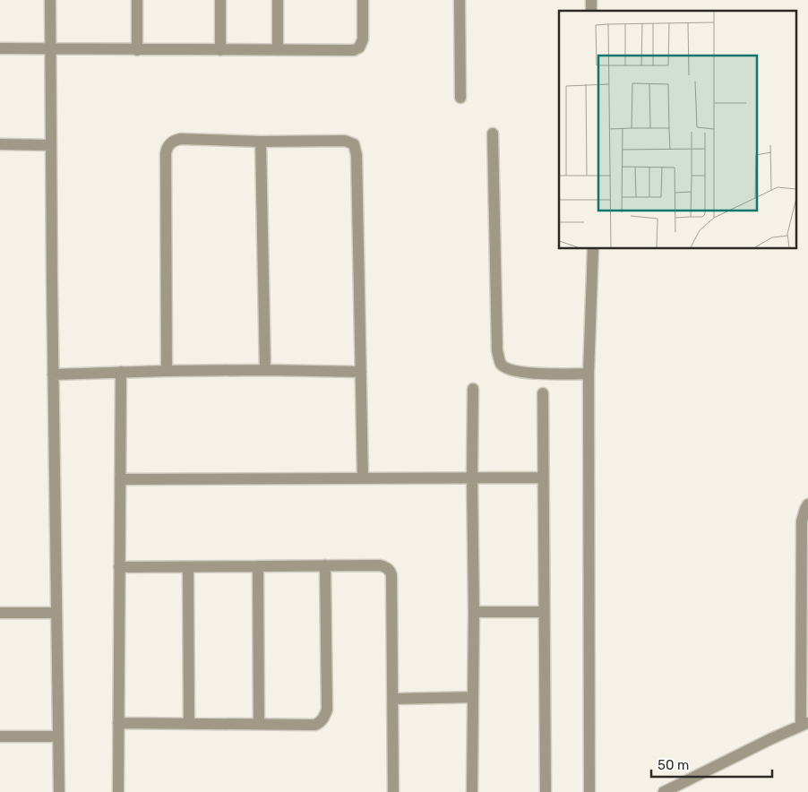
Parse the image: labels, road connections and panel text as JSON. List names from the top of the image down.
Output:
{
  "scale_bar": "50 m"
}
